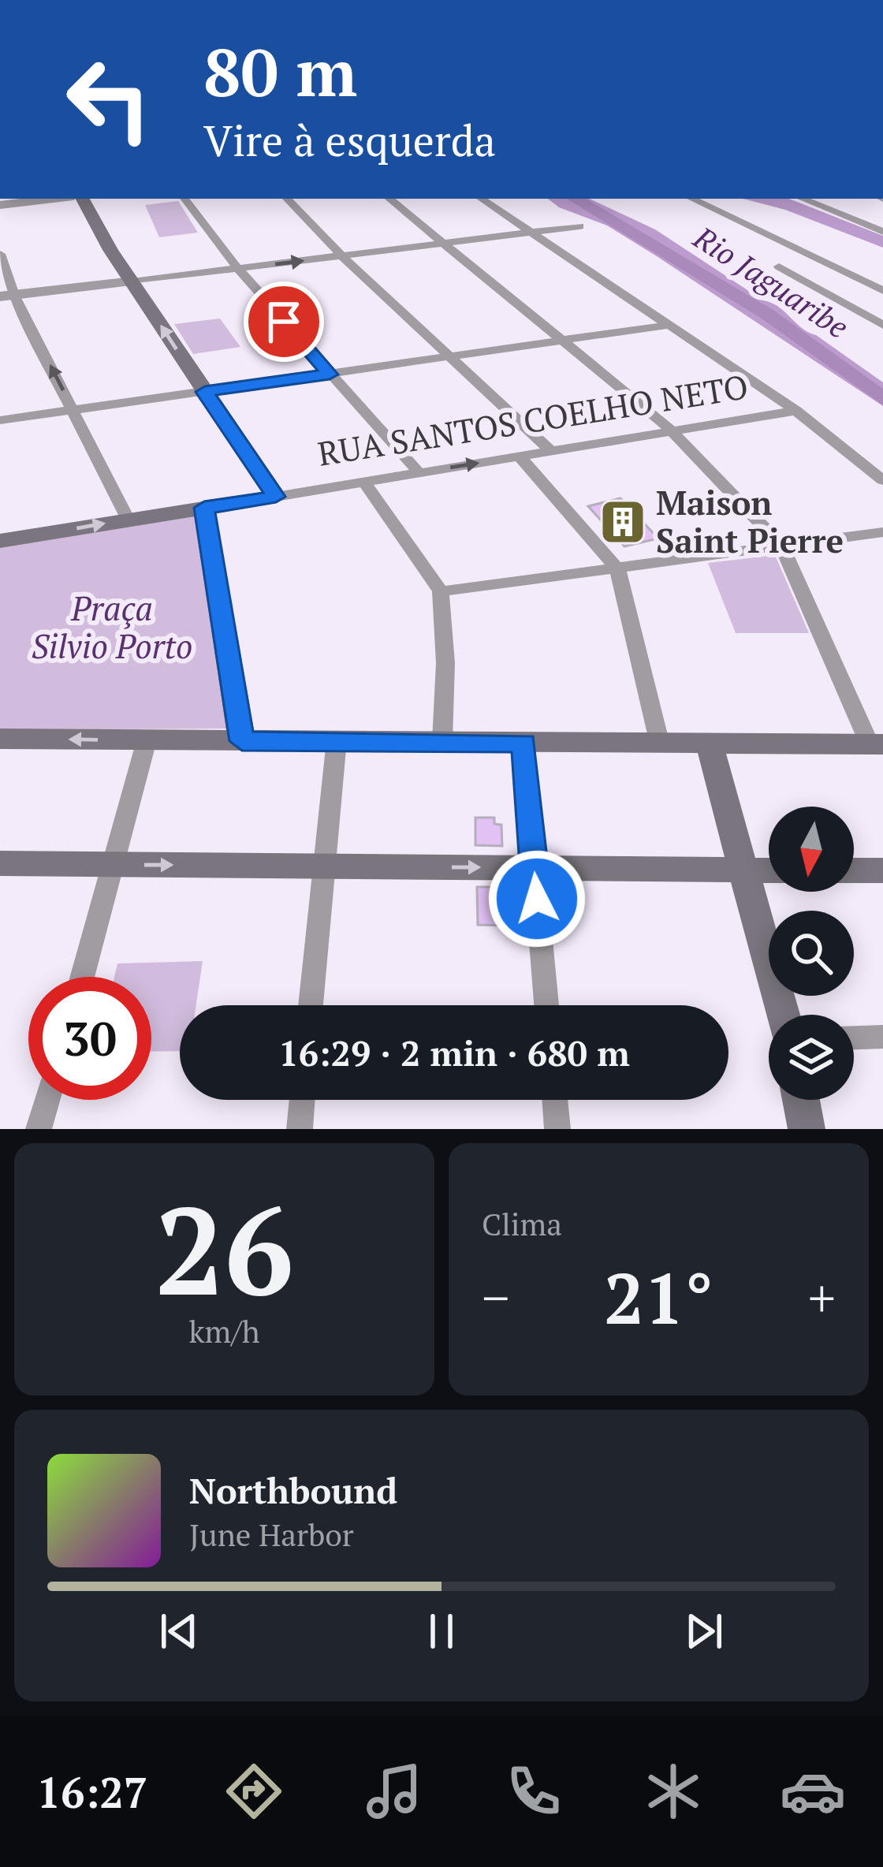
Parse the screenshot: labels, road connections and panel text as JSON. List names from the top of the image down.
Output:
{
  "streets": {
    "main road": ["RUA SANTOS COELHO NETO"]
  },
  "water": ["Rio Jaguaribe"],
  "parks": ["Praça Silvio Porto"],
  "places": {
    "building": ["Maison Saint Pierre"]
  },
  "north": "bottom",
  "page": {
    "turn": ["80 m", "Vire à esquerda"],
    "limit": "30",
    "trip": "16:29 · 2 min · 680 m",
    "tile": [
      ["26", "km/h"],
      "Clima"
    ],
    "heat": ["−", "21°", "+"],
    "song": ["Northbound", "June Harbor"],
    "tabs": "16:27"
  }
}
